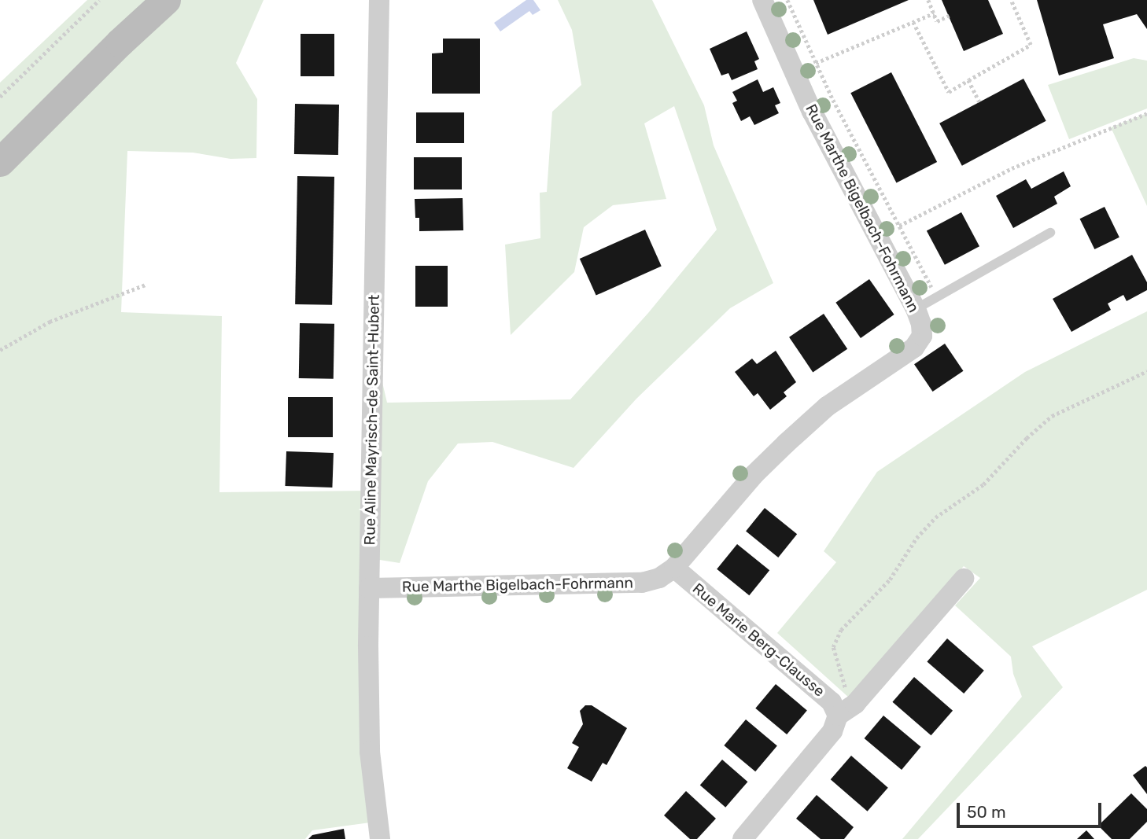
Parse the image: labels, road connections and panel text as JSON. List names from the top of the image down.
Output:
{
  "streets": {
    "street": ["Rue Marthe Bigelbach-Fohrmann", "Rue Aline Mayrisch-de Saint-Hubert", "Rue Marie Berg-Clausse"]
  },
  "crossings": [
    ["Rue Marthe Bigelbach-Fohrmann", "Rue Aline Mayrisch-de Saint-Hubert"],
    ["Rue Marthe Bigelbach-Fohrmann", "Rue Marie Berg-Clausse"]
  ],
  "scale_bar": "50 m"
}
